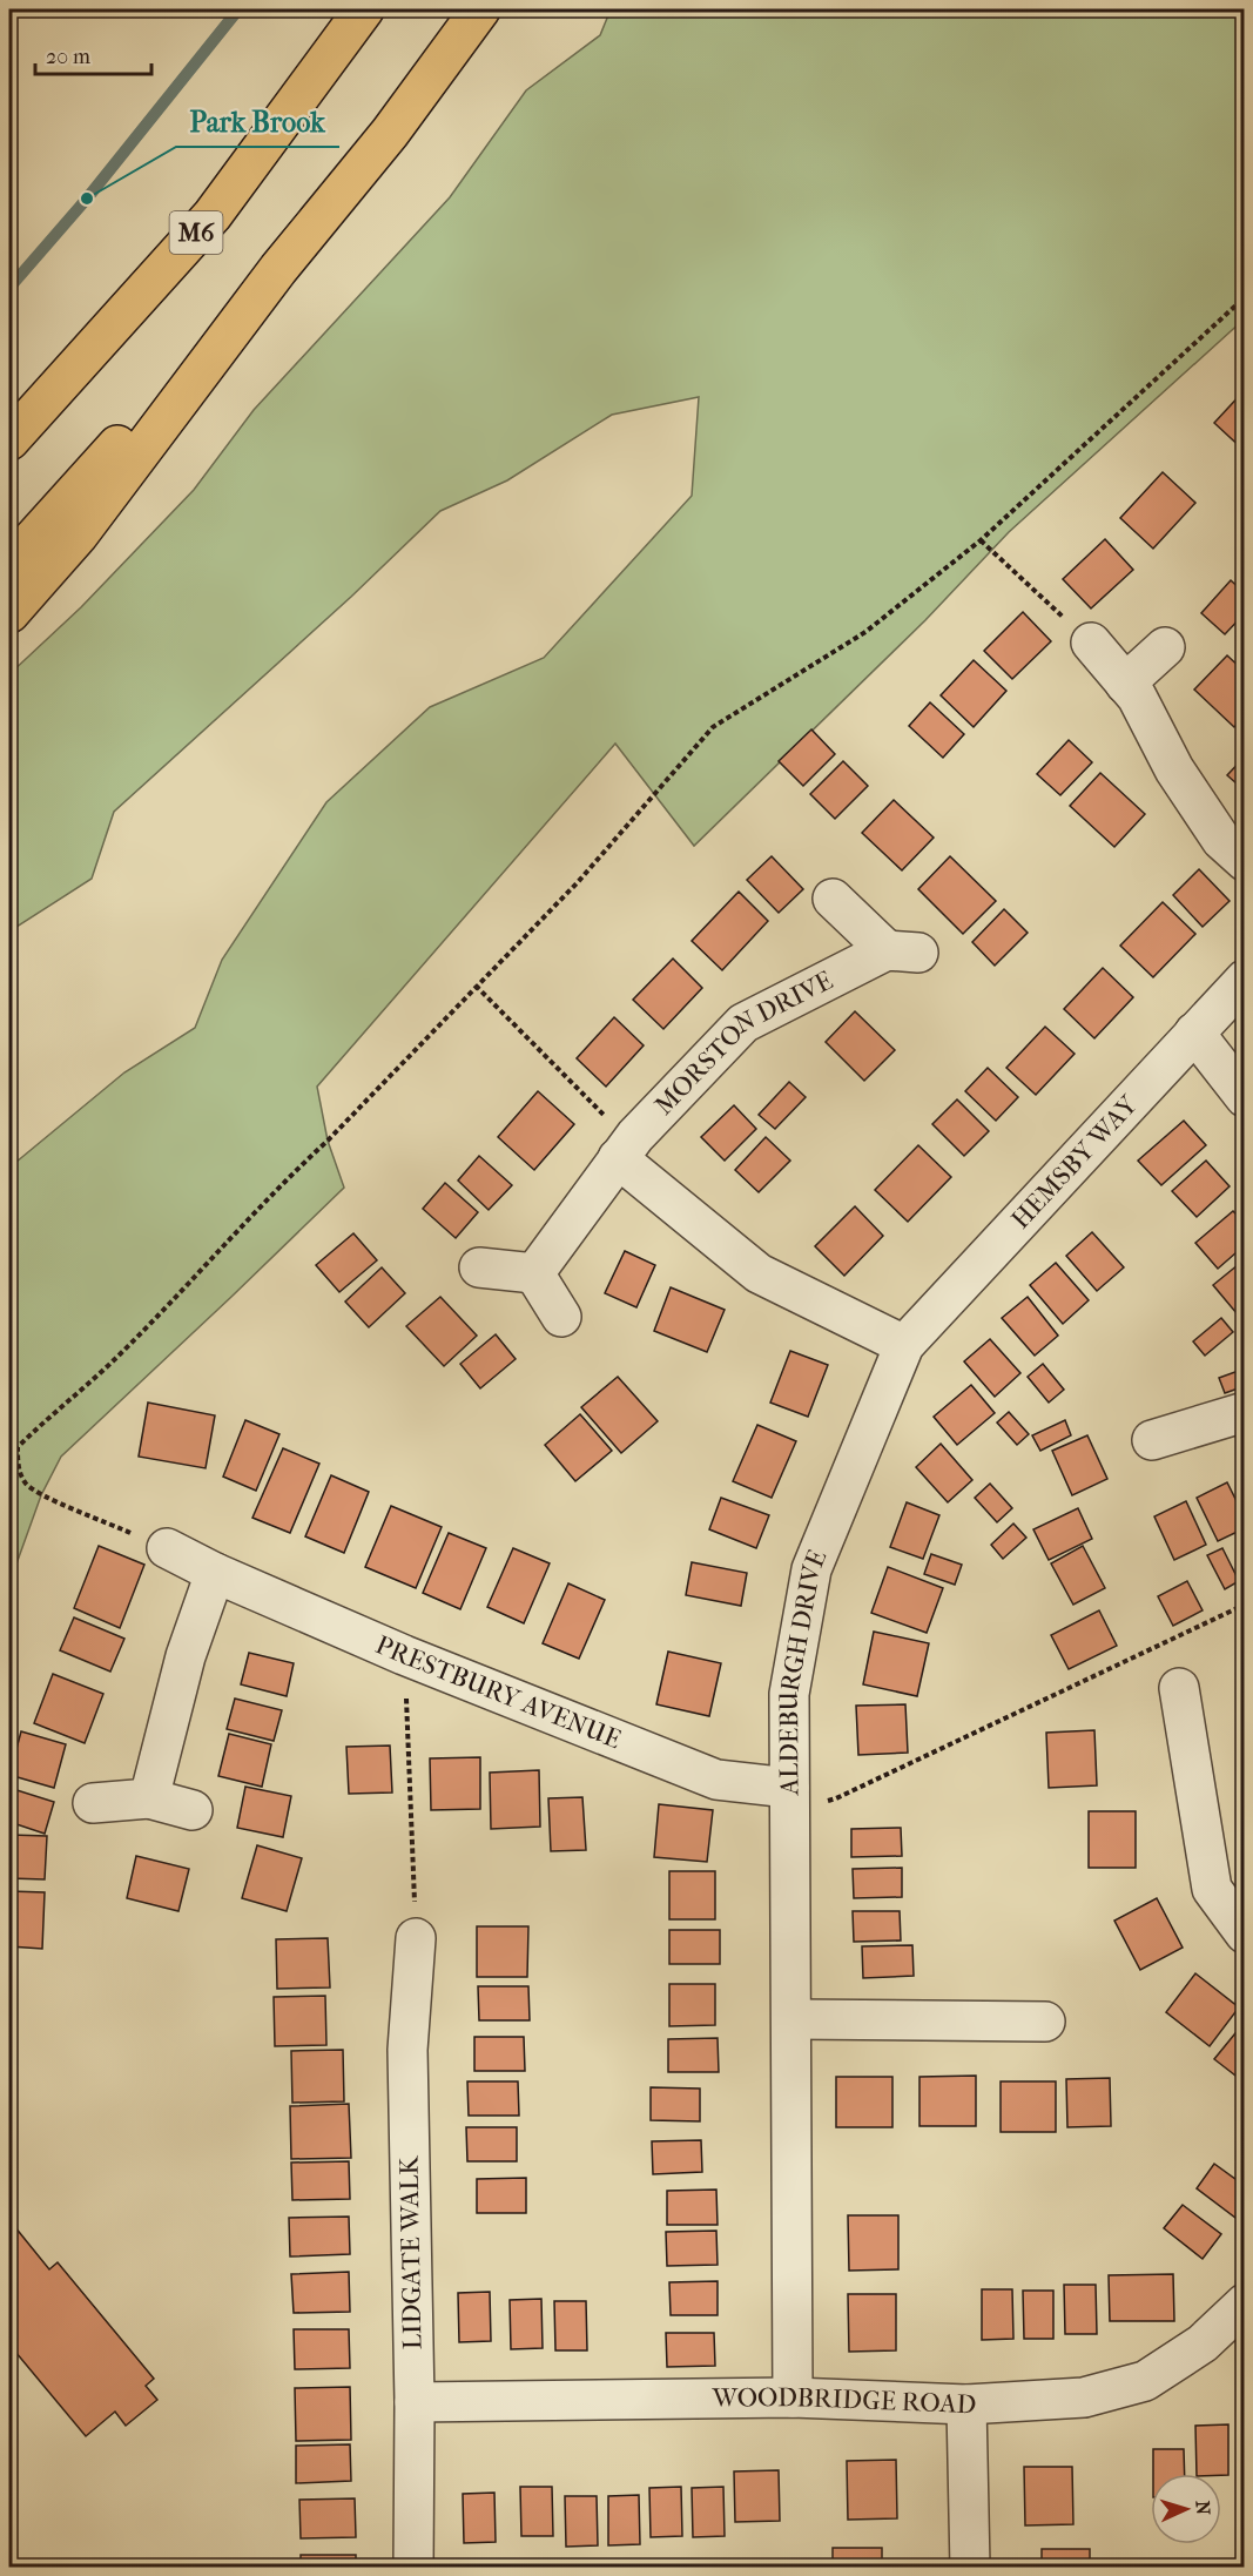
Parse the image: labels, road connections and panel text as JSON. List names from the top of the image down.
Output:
{
  "streets": {
    "highway": ["M6"],
    "street": [
      "MORSTON DRIVE",
      "HEMSBY WAY",
      "ALDEBURGH DRIVE",
      "PRESTBURY AVENUE",
      "LIDGATE WALK",
      "WOODBRIDGE ROAD"
    ]
  },
  "crossings": [
    ["HEMSBY WAY", "ALDEBURGH DRIVE"],
    ["ALDEBURGH DRIVE", "PRESTBURY AVENUE"],
    ["ALDEBURGH DRIVE", "WOODBRIDGE ROAD"],
    ["LIDGATE WALK", "WOODBRIDGE ROAD"]
  ],
  "places": ["Park Brook"],
  "scale_bar": "20 m",
  "north": "right"
}
